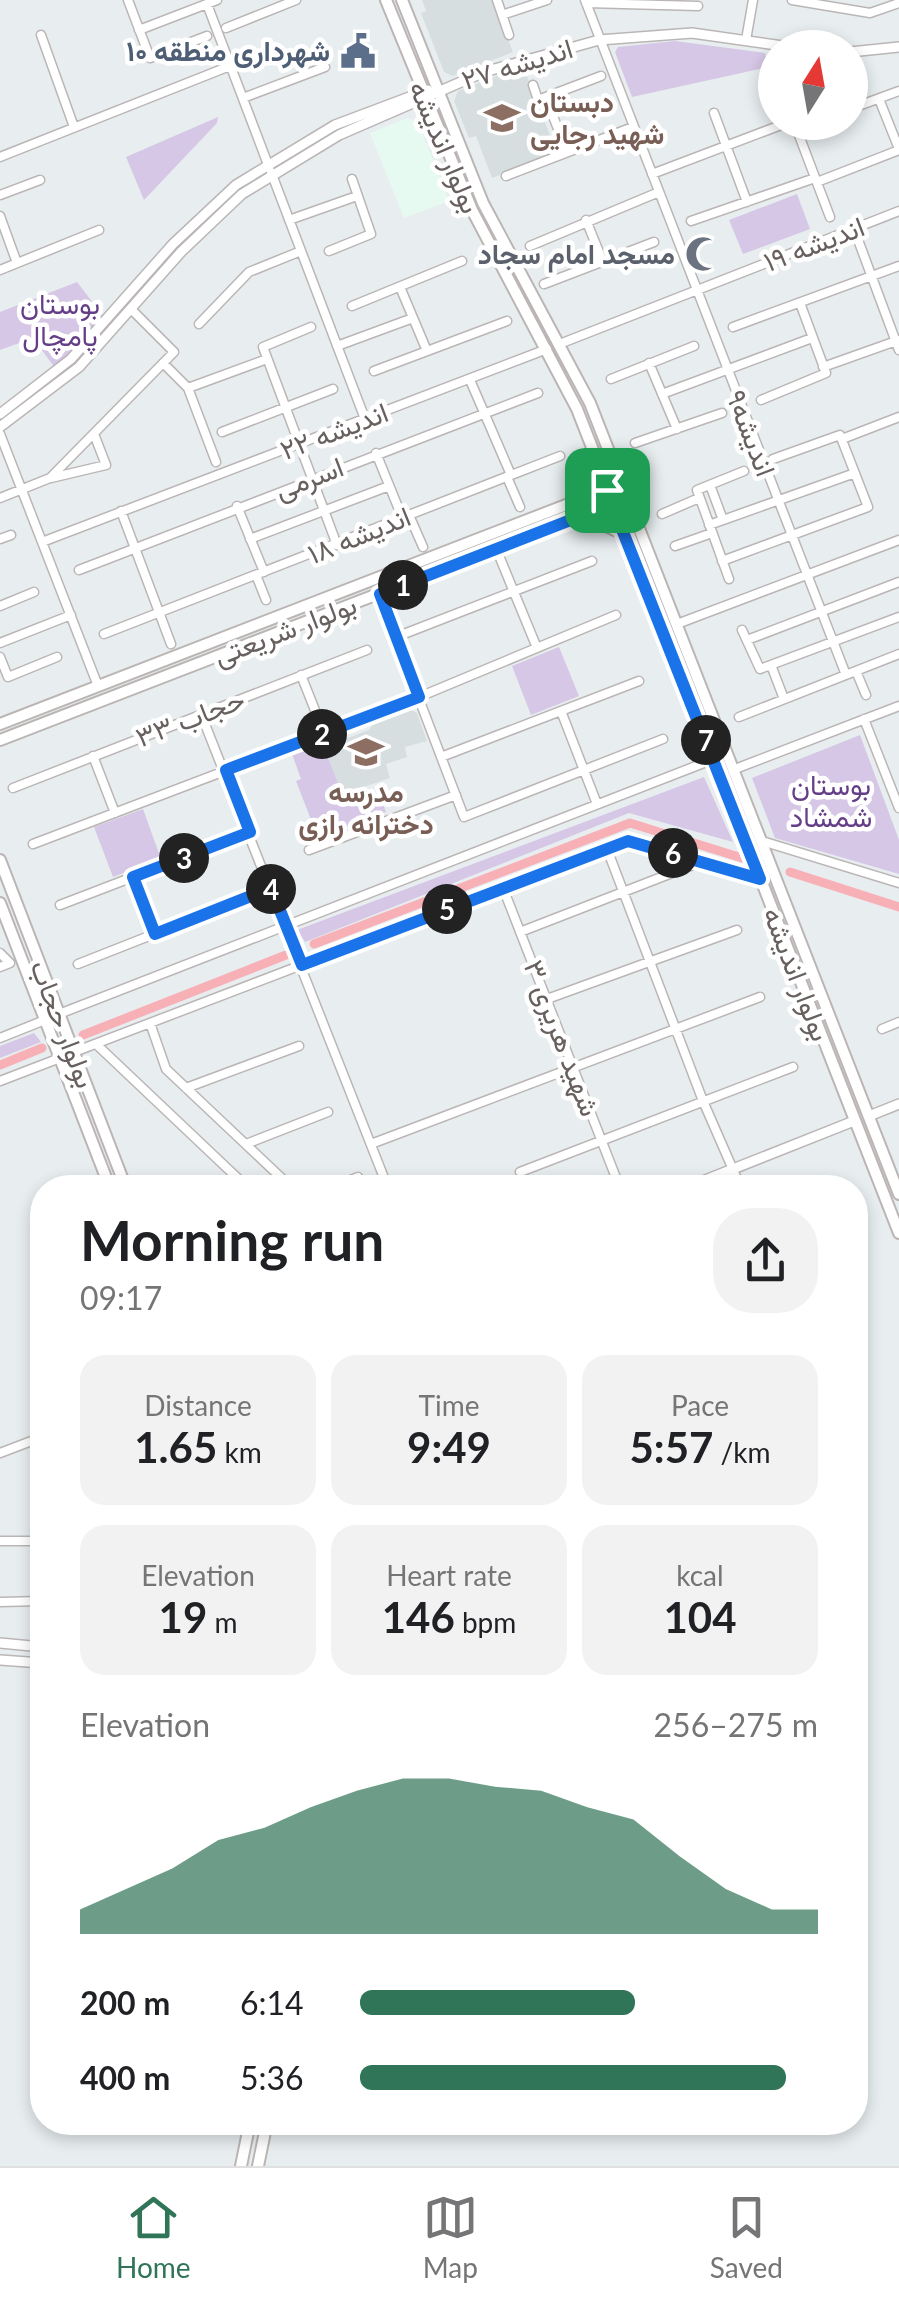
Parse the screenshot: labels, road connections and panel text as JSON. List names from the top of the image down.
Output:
{
  "streets": {
    "main road": ["بولوار اندیشه", "بولوار شریعتی", "بولوار حجاب"],
    "street": [
      "اندیشه ۲۷",
      "اندیشه ۱۹",
      "اندیشه ۲۲",
      "اندیشه۹",
      "اسرمی",
      "اندیشه ۱۸",
      "حجاب ۳۳",
      "شهید هریری ۳"
    ]
  },
  "crossings": [
    ["اندیشه ۲۷", "بولوار اندیشه"],
    ["اندیشه ۲۷", "اندیشه۹"],
    ["بولوار اندیشه", "اندیشه ۱۹"],
    ["بولوار اندیشه", "اندیشه ۲۲"],
    ["بولوار اندیشه", "بولوار شریعتی"],
    ["اندیشه ۱۹", "اندیشه۹"]
  ],
  "parks": ["بوستان پامچال", "بوستان شمشاد"],
  "places": {
    "public building": ["شهرداری منطقه ۱۰"],
    "school or university": ["دبستان شهید رجایی", "مدرسه دخترانه رازی"],
    "mosque": ["مسجد امام سجاد"]
  },
  "north": "top",
  "page": {
    "pins": [
      "1",
      "2",
      "7",
      "6",
      "3",
      "4",
      "5"
    ],
    "heading": ["Morning run", "09:17"],
    "stats": [
      ["Distance", "1.65 km"],
      ["Time", "9:49"],
      ["Pace", "5:57 /km"],
      ["Elevation", "19 m"],
      ["Heart rate", "146 bpm"],
      ["kcal", "104"]
    ],
    "chart": ["Elevation", "256–275 m"],
    "list": [
      {
        "name": "200 m",
        "note": "6:14"
      },
      {
        "name": "400 m",
        "note": "5:36"
      }
    ],
    "tabs": ["Home", "Map", "Saved"]
  }
}
